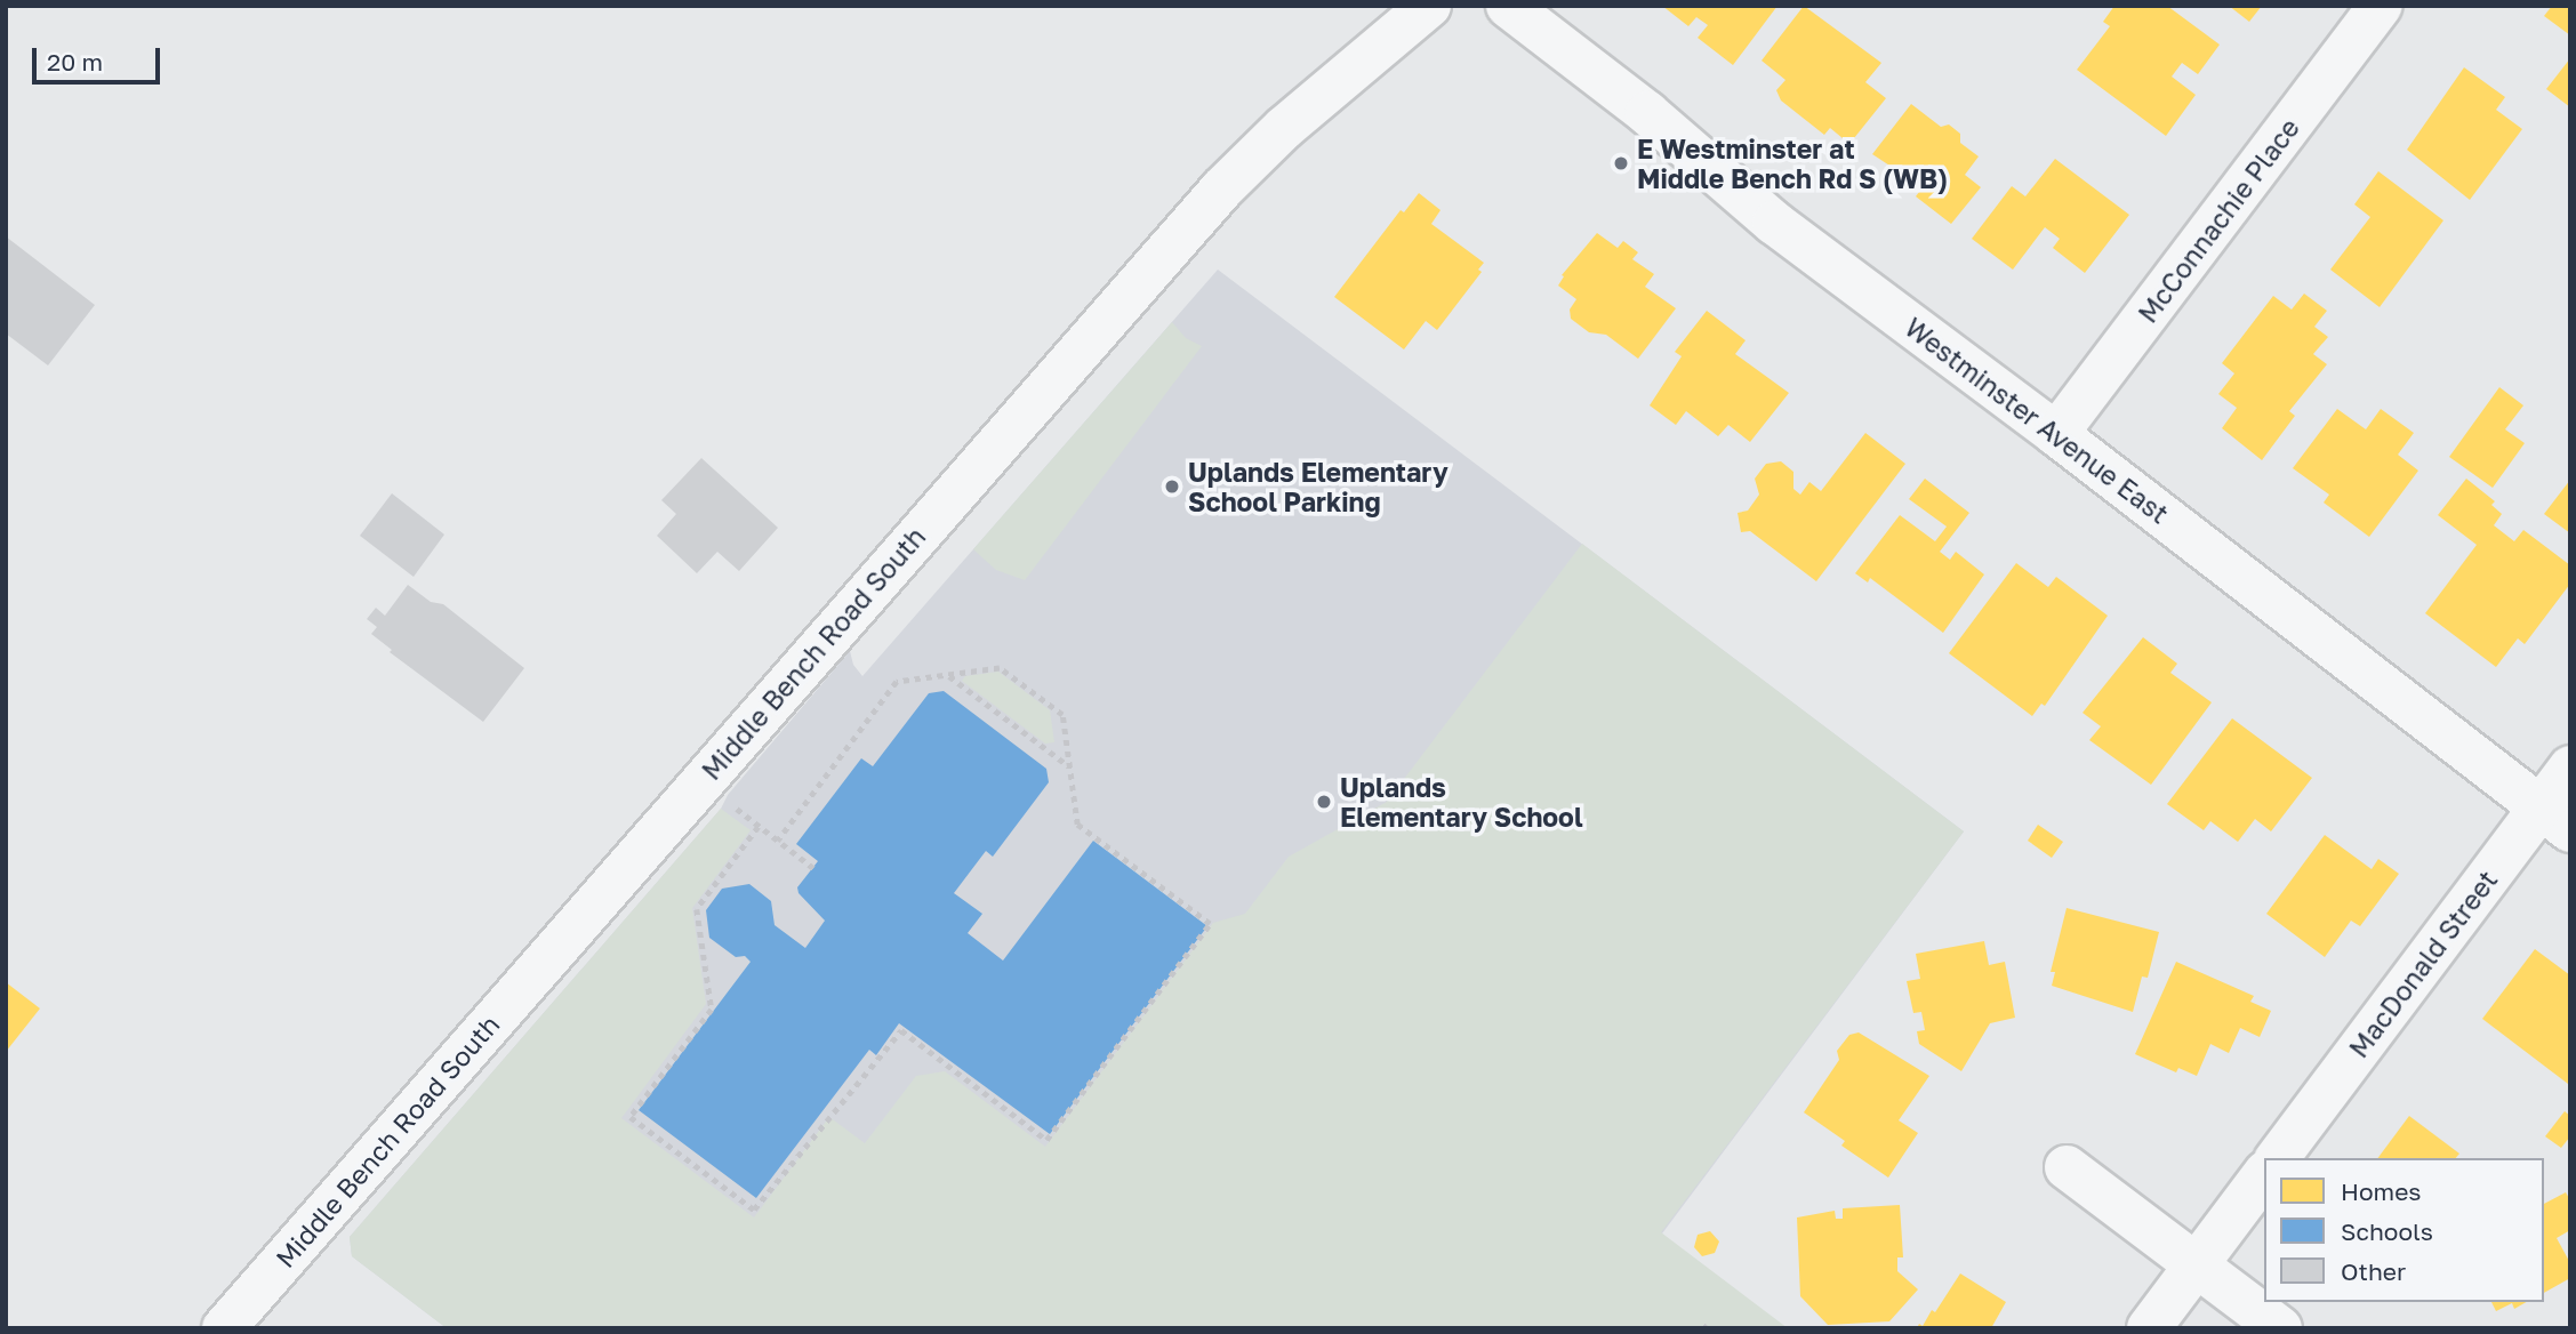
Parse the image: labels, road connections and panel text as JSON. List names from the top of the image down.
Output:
{
  "streets": {
    "street": [
      "McConnachie Place",
      "Westminster Avenue East",
      "Middle Bench Road South",
      "MacDonald Street"
    ]
  },
  "crossings": [
    ["McConnachie Place", "Westminster Avenue East"],
    ["Westminster Avenue East", "MacDonald Street"]
  ],
  "places": ["E Westminster at Middle Bench Rd S (WB)", "Uplands Elementary School Parking", "Uplands Elementary School"],
  "legend": ["Homes", "Schools", "Other"],
  "scale_bar": "20 m"
}
